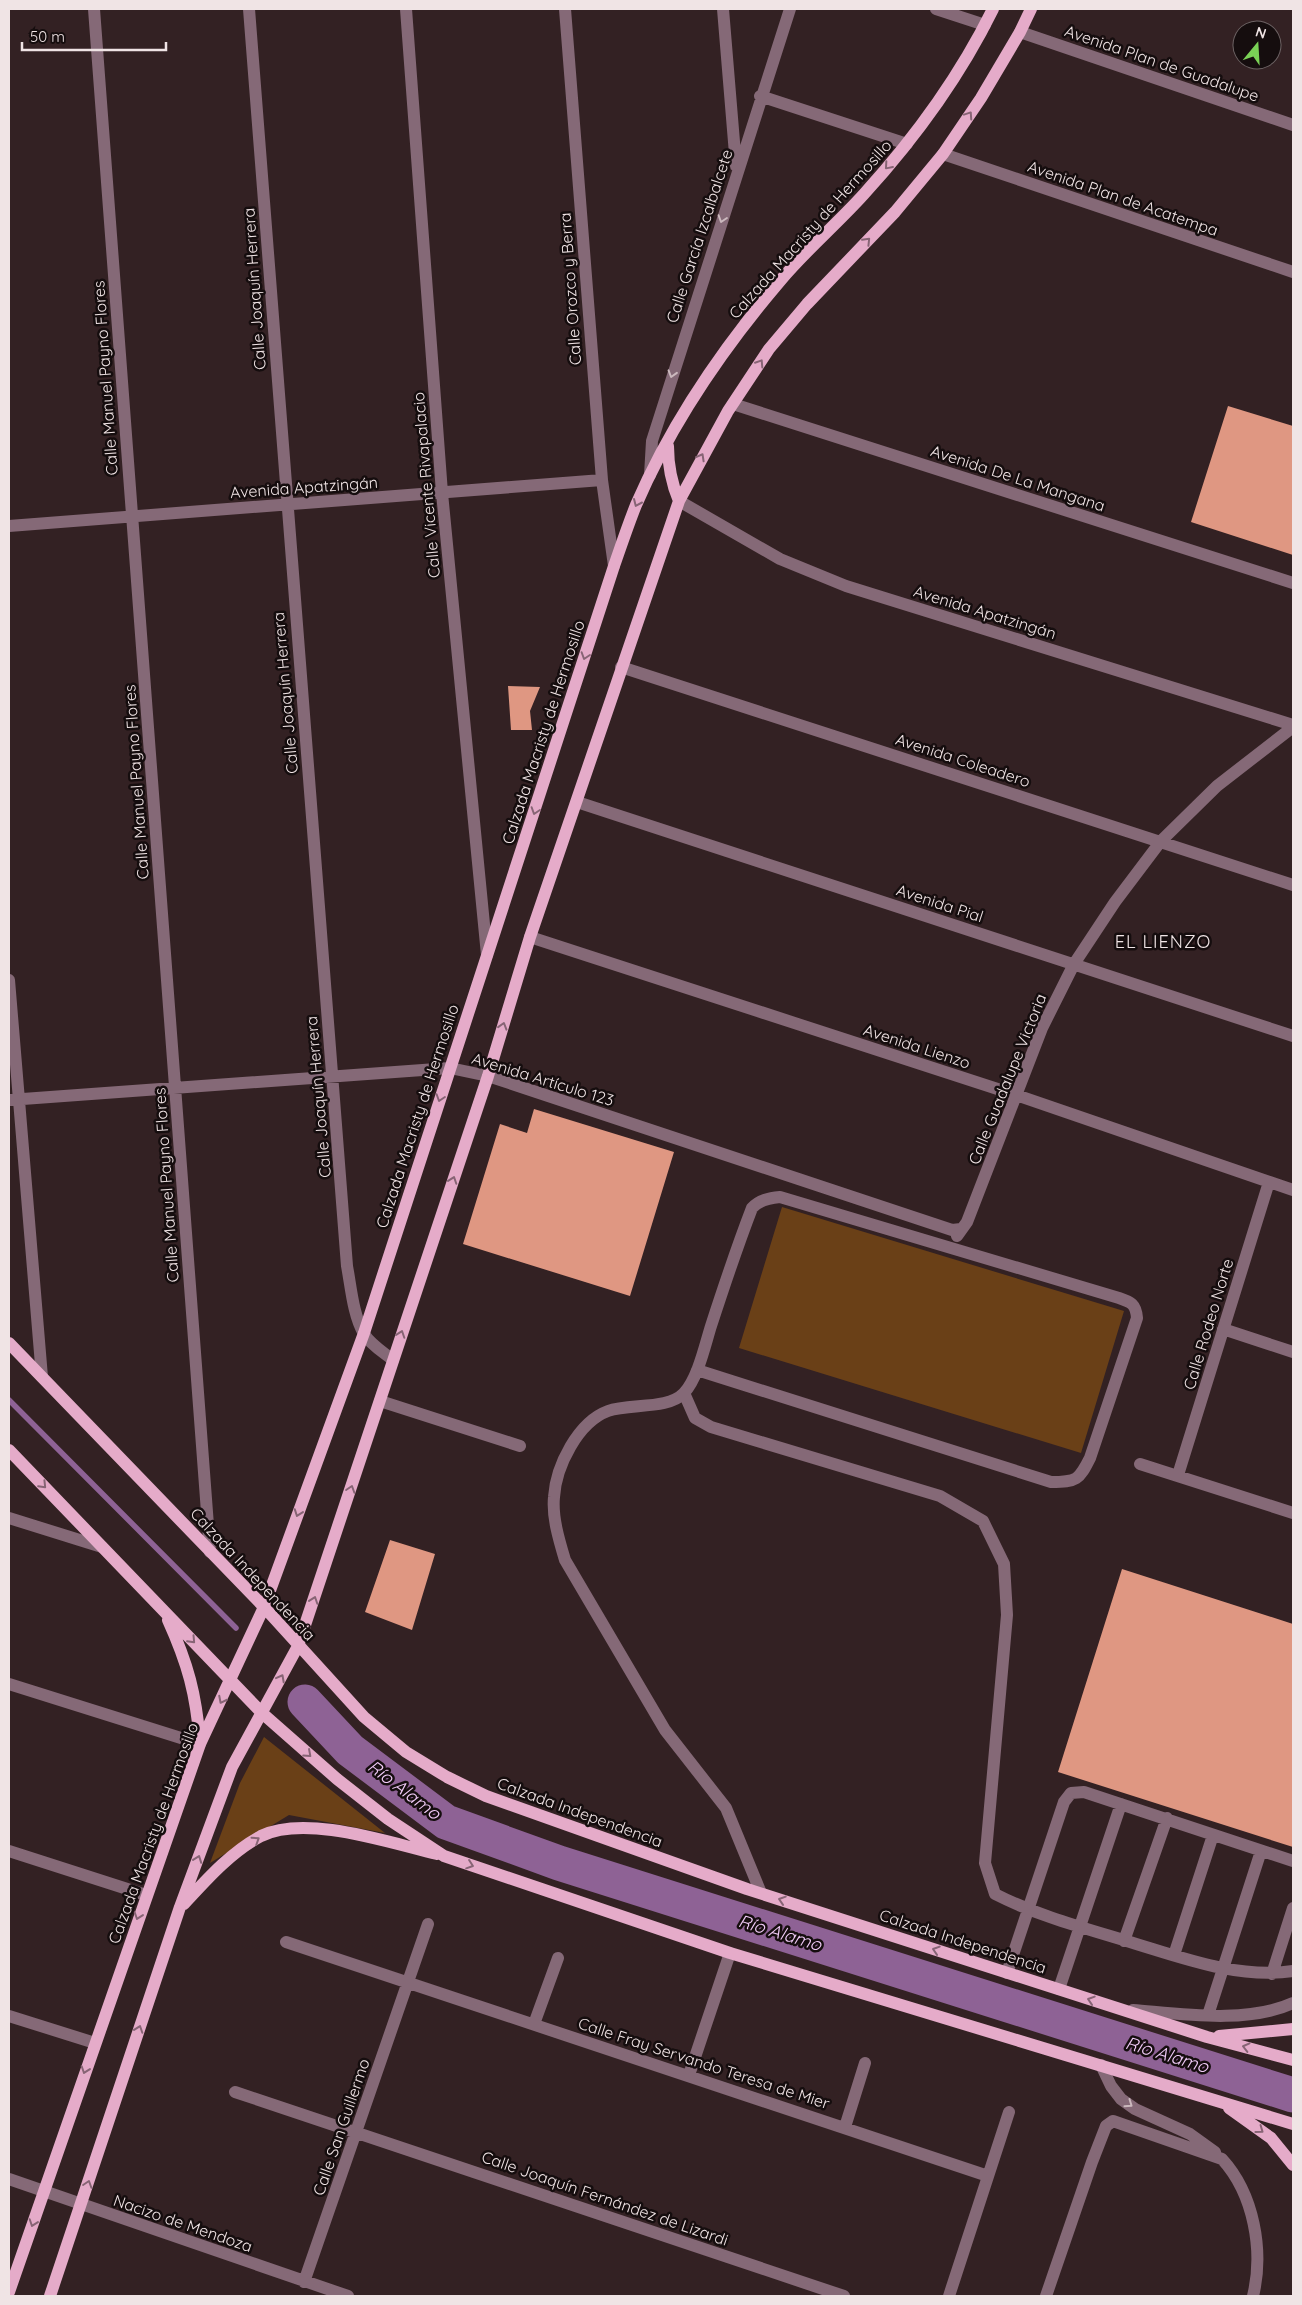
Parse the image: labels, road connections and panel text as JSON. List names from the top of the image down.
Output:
{
  "streets": {
    "main road": ["Calzada Macristy de Hermosillo", "Calzada Independencia"],
    "street": [
      "Avenida Plan de Guadalupe",
      "Avenida Plan de Acatempa",
      "Calle García Izcalbalcete",
      "Calle Joaquín Herrera",
      "Calle Orozco y Berra",
      "Calle Manuel Payno Flores",
      "Avenida De La Mangana",
      "Calle Vicente Rivapalacio",
      "Avenida Apatzingán",
      "Avenida Coleadero",
      "Avenida Pial",
      "Avenida Lienzo",
      "Avenida Artículo 123",
      "Calle Guadalupe Victoria",
      "Calle Rodeo Norte",
      "Calle Fray Servando Teresa de Mier",
      "Calle San Guillermo",
      "Calle Joaquín Fernández de Lizardi",
      "Nacizo de Mendoza"
    ]
  },
  "crossings": [
    ["Calzada Macristy de Hermosillo", "Calle García Izcalbalcete"],
    ["Calzada Macristy de Hermosillo", "Calle Joaquín Herrera"],
    ["Calzada Macristy de Hermosillo", "Calle Orozco y Berra"],
    ["Calzada Macristy de Hermosillo", "Calle Vicente Rivapalacio"],
    ["Calzada Macristy de Hermosillo", "Avenida Artículo 123"],
    ["Calzada Macristy de Hermosillo", "Calzada Independencia"],
    ["Calzada Macristy de Hermosillo", "Nacizo de Mendoza"],
    ["Calle Joaquín Herrera", "Avenida Apatzingán"],
    ["Calle Joaquín Herrera", "Avenida Artículo 123"],
    ["Calle Orozco y Berra", "Avenida Apatzingán"],
    ["Calle Manuel Payno Flores", "Avenida Apatzingán"],
    ["Calle Manuel Payno Flores", "Avenida Artículo 123"],
    ["Calle Manuel Payno Flores", "Calzada Independencia"],
    ["Calle Vicente Rivapalacio", "Avenida Apatzingán"],
    ["Avenida Apatzingán", "Calle Guadalupe Victoria"],
    ["Avenida Coleadero", "Calle Guadalupe Victoria"],
    ["Avenida Pial", "Calle Guadalupe Victoria"],
    ["Avenida Lienzo", "Calle Guadalupe Victoria"],
    ["Avenida Lienzo", "Calle Rodeo Norte"],
    ["Avenida Artículo 123", "Calle Guadalupe Victoria"],
    ["Calle Fray Servando Teresa de Mier", "Calle San Guillermo"],
    ["Calle San Guillermo", "Calle Joaquín Fernández de Lizardi"],
    ["Calle San Guillermo", "Nacizo de Mendoza"]
  ],
  "one_way": ["Calle García Izcalbalcete"],
  "districts": ["EL LIENZO"],
  "water": ["Río Alamo"],
  "scale_bar": "50 m",
  "north": "top"
}
